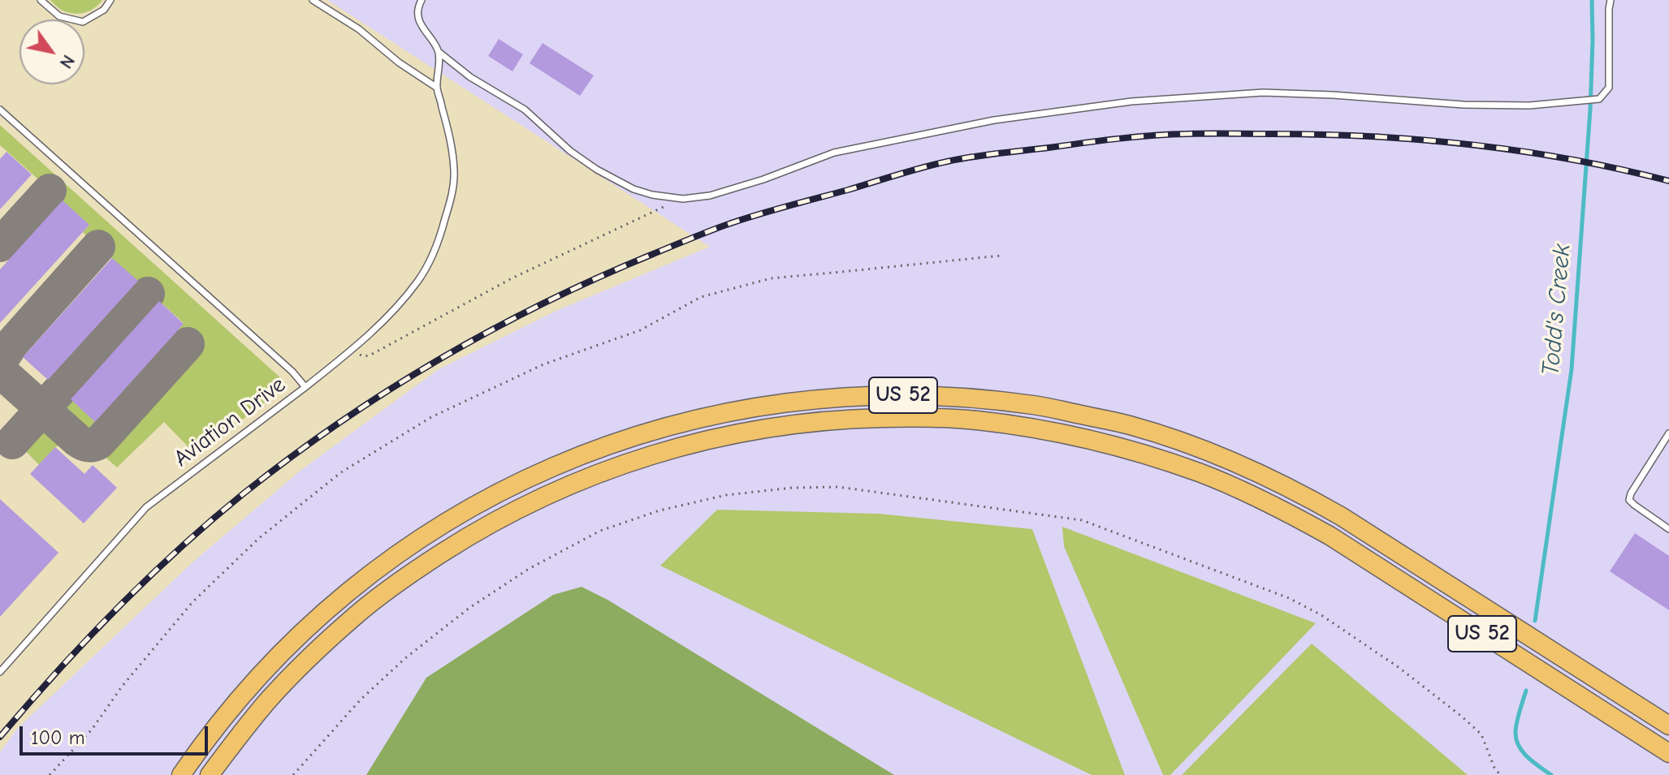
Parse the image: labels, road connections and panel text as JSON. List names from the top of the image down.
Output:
{
  "streets": {
    "main road": ["US 52"],
    "lane": ["Aviation Drive"]
  },
  "water": ["Todd's Creek"],
  "scale_bar": "100 m",
  "north": "bottom right"
}
